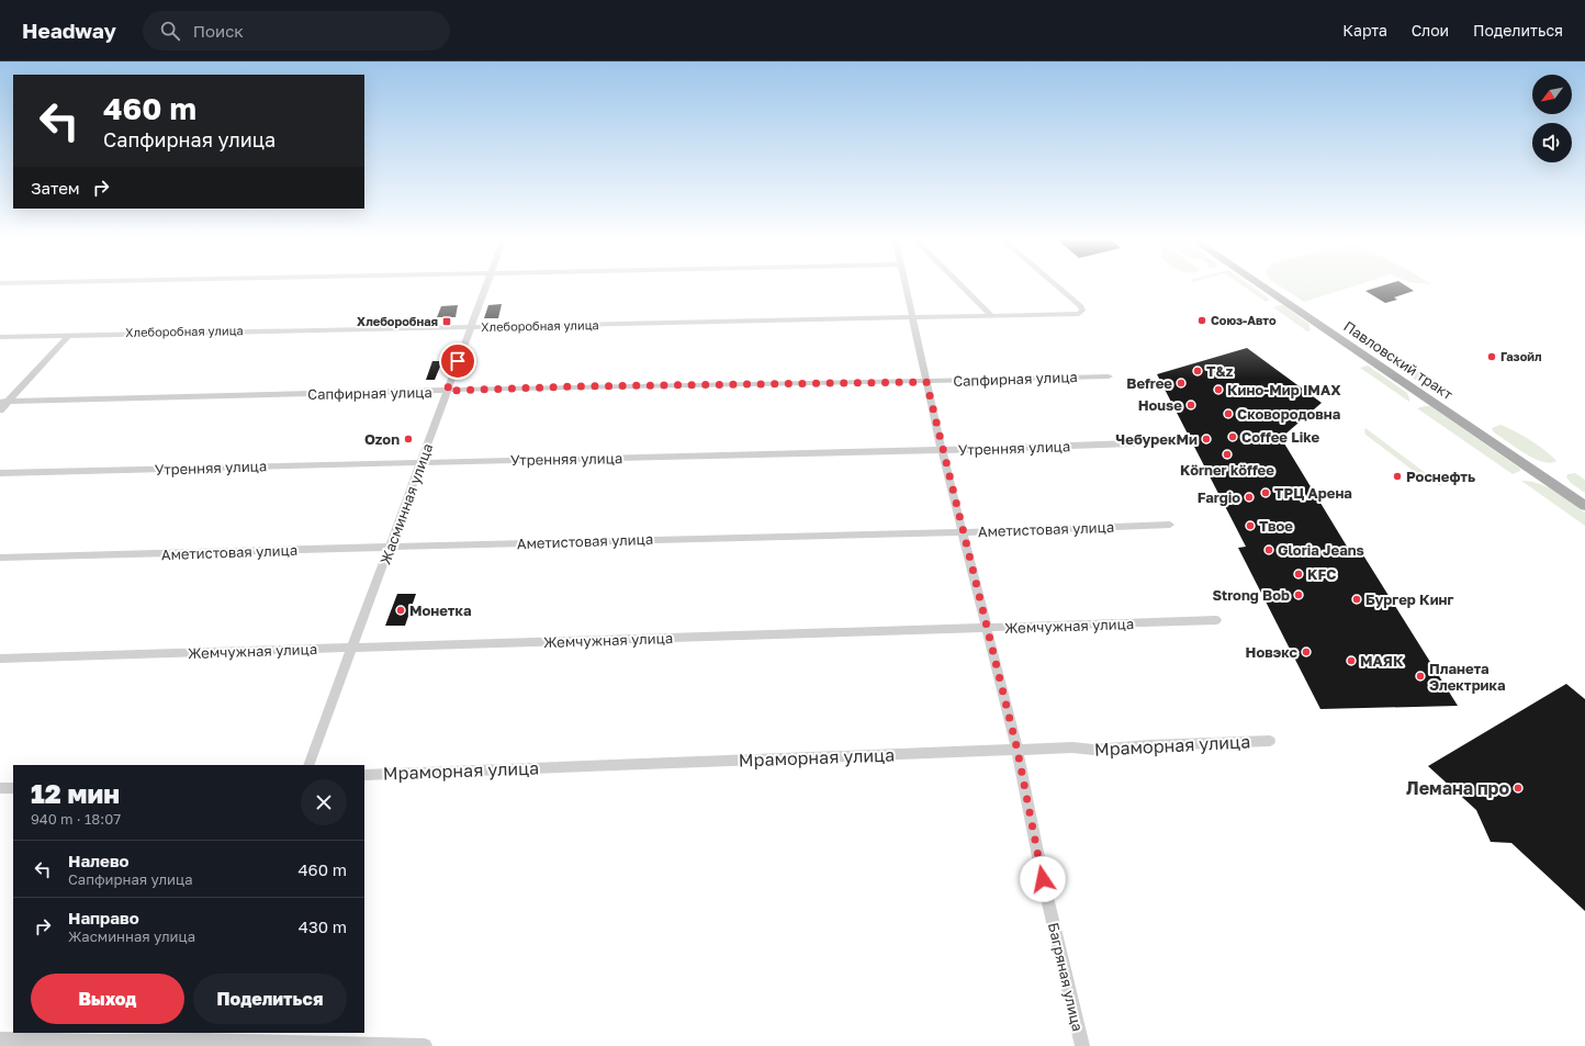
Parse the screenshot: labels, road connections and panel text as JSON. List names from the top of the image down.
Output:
{
  "streets": {
    "main road": ["Павловский тракт"],
    "street": [
      "Хлеборобная улица",
      "Сапфирная улица",
      "Утренняя улица",
      "Жасминная улица",
      "Аметистовая улица",
      "Жемчужная улица",
      "Мраморная улица",
      "Багряная улица"
    ]
  },
  "crossings": [
    ["Хлеборобная улица", "Жасминная улица"],
    ["Хлеборобная улица", "Багряная улица"],
    ["Сапфирная улица", "Жасминная улица"],
    ["Сапфирная улица", "Багряная улица"],
    ["Утренняя улица", "Жасминная улица"],
    ["Утренняя улица", "Багряная улица"],
    ["Жасминная улица", "Аметистовая улица"],
    ["Жасминная улица", "Жемчужная улица"],
    ["Аметистовая улица", "Багряная улица"],
    ["Жемчужная улица", "Багряная улица"],
    ["Мраморная улица", "Багряная улица"]
  ],
  "places": {
    "other": [
      "Союз-Авто",
      "Газойл",
      "T&z",
      "Befree",
      "Кино-Мир IMAX",
      "House",
      "Сковородовна",
      "Coffee Like",
      "Ozon",
      "ЧебурекМи",
      "Körner köffee",
      "Роснефть",
      "ТРЦ Арена",
      "Fargio",
      "Твое",
      "Gloria Jeans",
      "KFC",
      "Strong Bob",
      "Бургер Кинг",
      "Монетка",
      "Новэкс",
      "МАЯК",
      "Планета Электрика",
      "Лемана про"
    ],
    "transit": ["Хлеборобная"]
  },
  "north": "bottom left",
  "page": {
    "header": "Headway",
    "search": "Поиск",
    "nav": ["Карта", "Слои", "Поделиться"],
    "turn": ["460 m", "Сапфирная улица"],
    "then": "Затем",
    "heading": ["12 мин", "940 m · 18:07"],
    "list": [
      {
        "name": "Налево",
        "note": "Сапфирная улица",
        "value": "460 m"
      },
      {
        "name": "Направо",
        "note": "Жасминная улица",
        "value": "430 m"
      }
    ],
    "buttons": ["Выход", "Поделиться"]
  }
}
